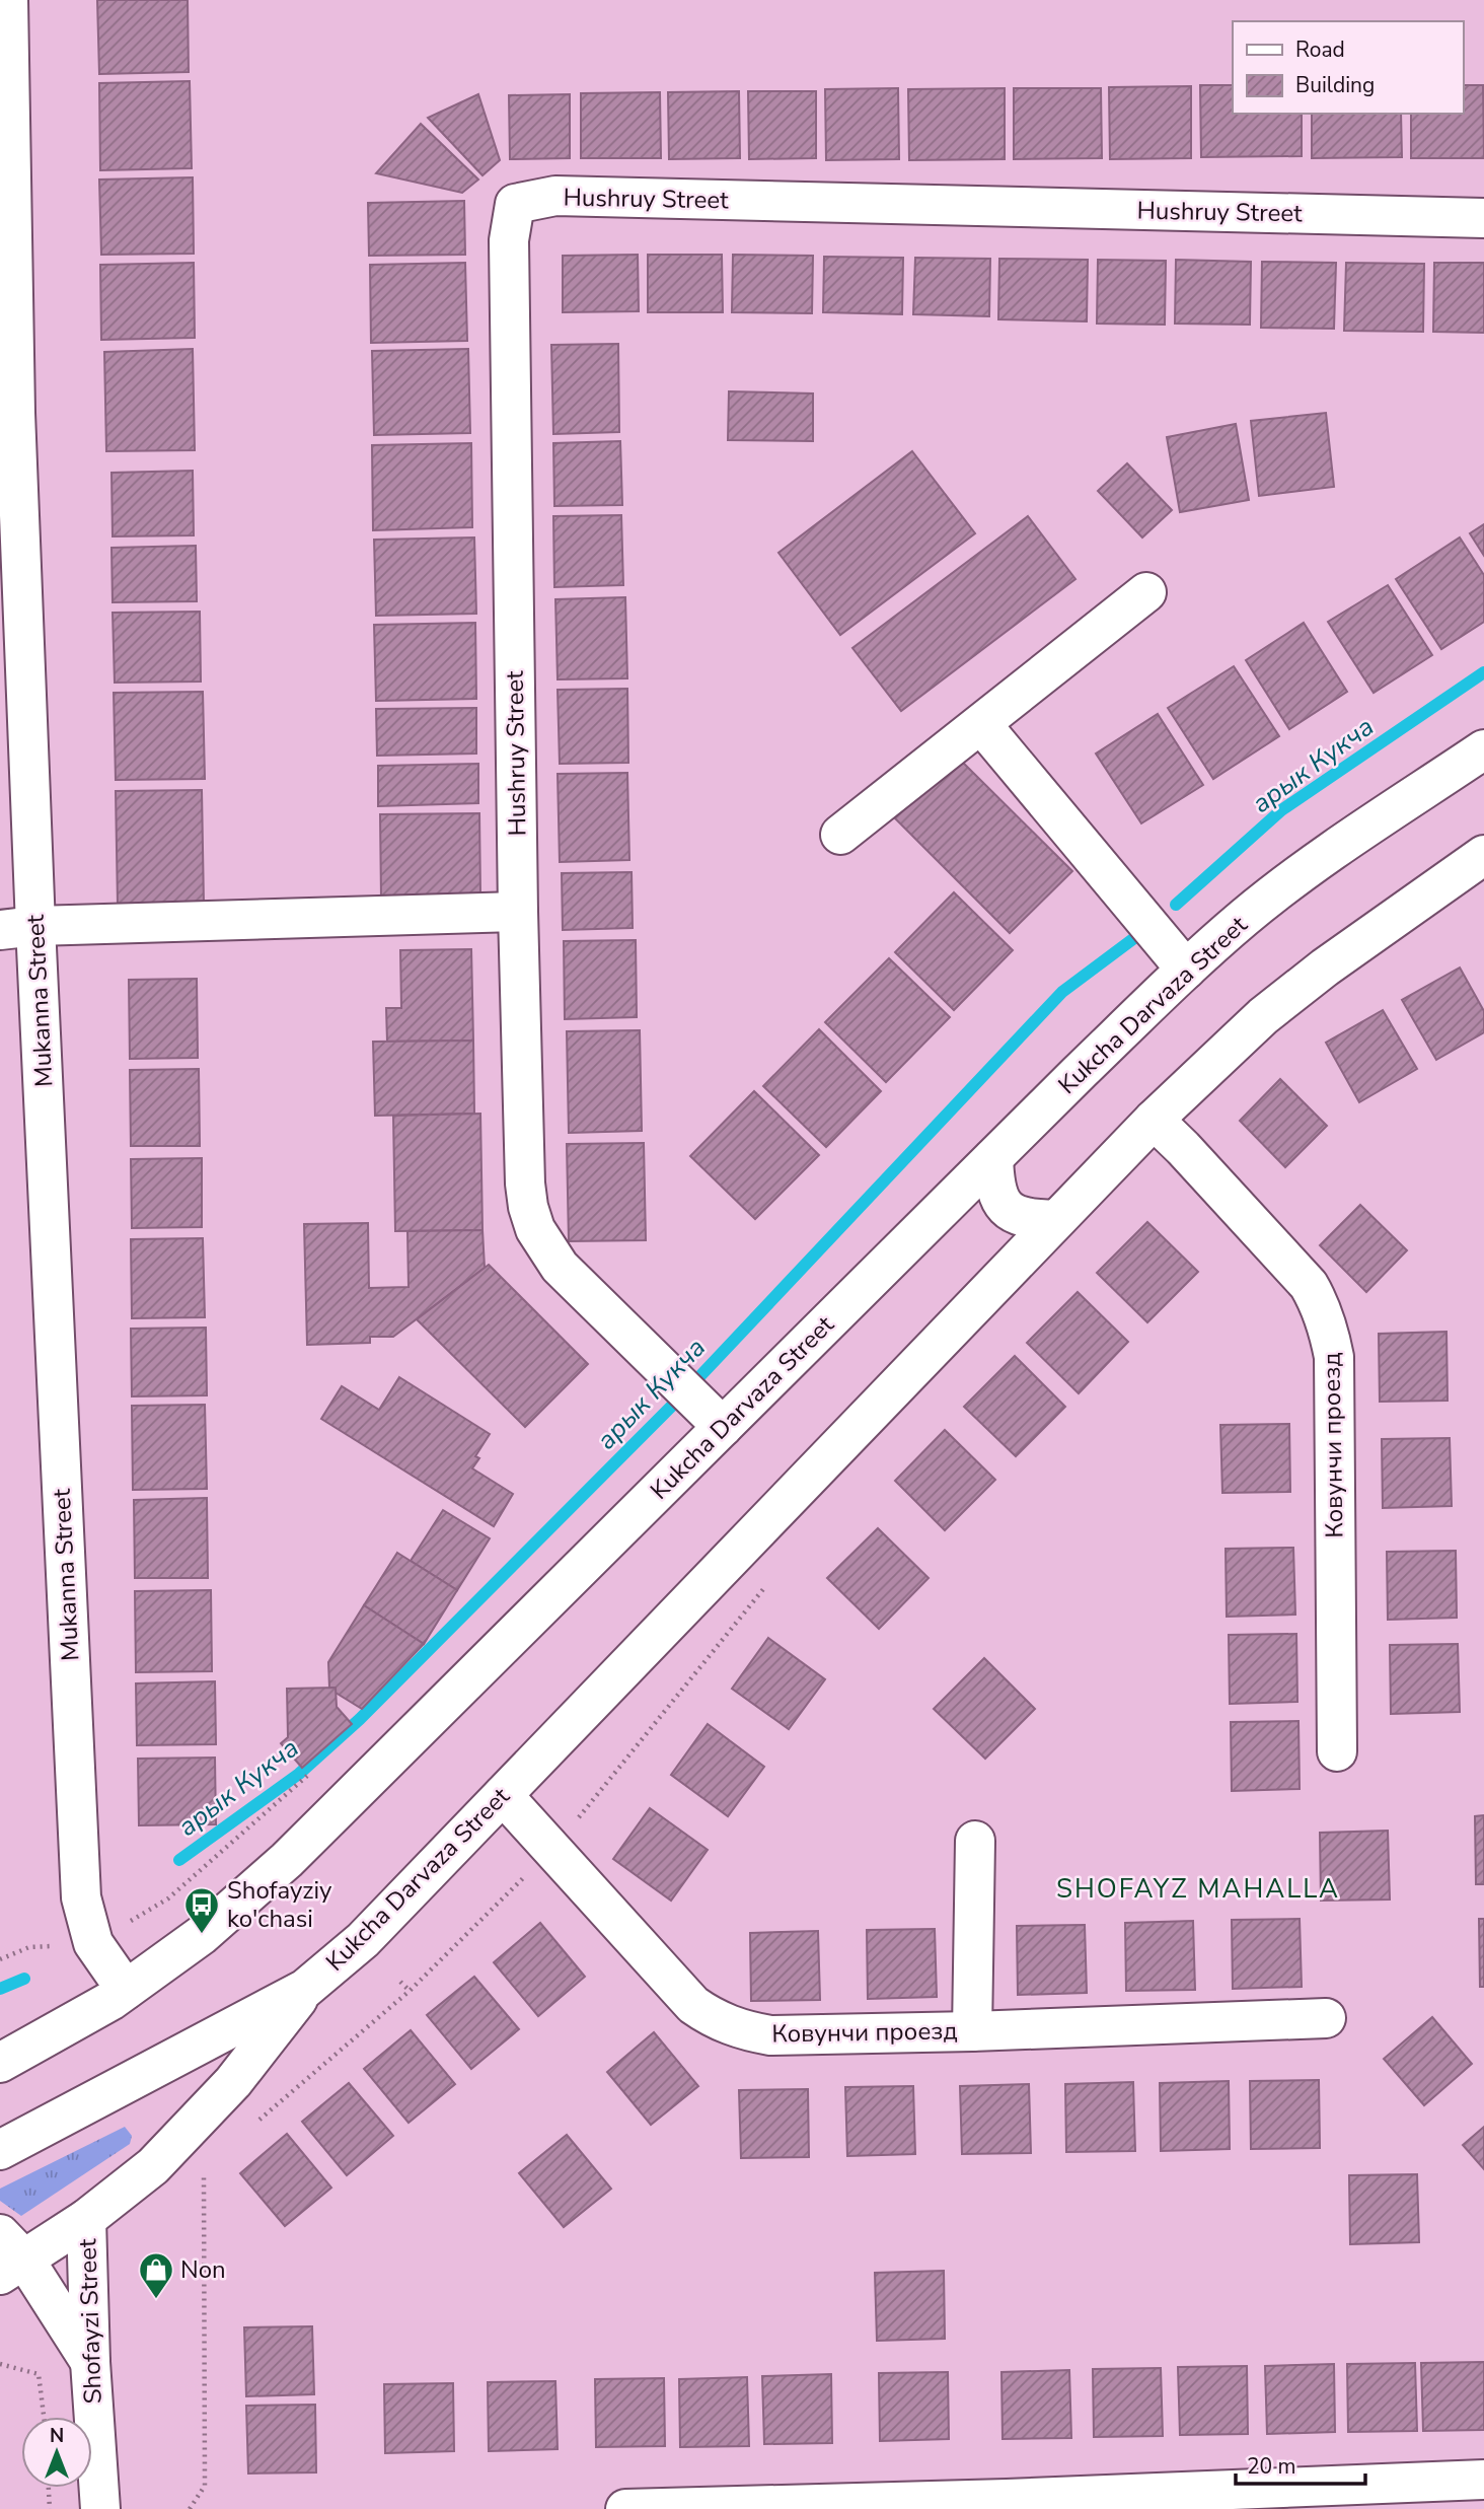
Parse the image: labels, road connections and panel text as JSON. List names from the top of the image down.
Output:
{
  "streets": {
    "street": [
      "Hushruy Street",
      "Mukanna Street",
      "Kukcha Darvaza Street",
      "Ковунчи проезд",
      "Shofayzi Street"
    ]
  },
  "crossings": [
    ["Hushruy Street", "Kukcha Darvaza Street"],
    ["Mukanna Street", "Kukcha Darvaza Street"],
    ["Kukcha Darvaza Street", "Ковунчи проезд"]
  ],
  "districts": ["SHOFAYZ MAHALLA"],
  "water": ["арык Кукча"],
  "places": {
    "bus stop": ["Shofayziy ko'chasi"],
    "shop": ["Non"]
  },
  "legend": ["Road", "Building"],
  "scale_bar": "20 m",
  "north": "top"
}
